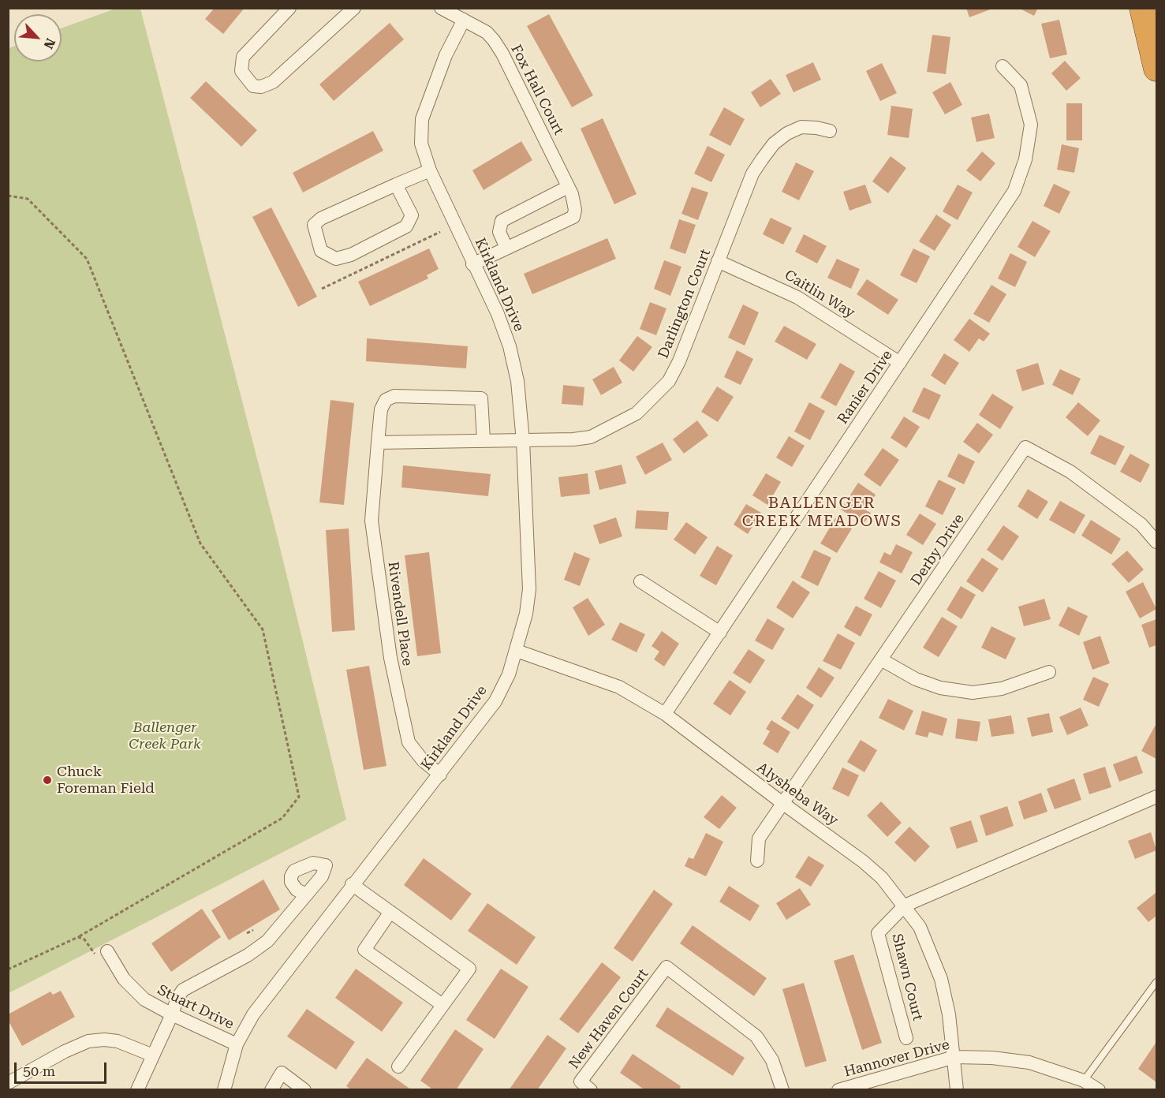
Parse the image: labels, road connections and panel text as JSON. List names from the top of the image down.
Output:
{
  "streets": {
    "street": [
      "Fox Hall Court",
      "Kirkland Drive",
      "Caitlin Way",
      "Darlington Court",
      "Ranier Drive",
      "Derby Drive",
      "Rivendell Place",
      "Alysheba Way",
      "Shawn Court",
      "Stuart Drive",
      "New Haven Court",
      "Hannover Drive"
    ]
  },
  "crossings": [
    ["Fox Hall Court", "Kirkland Drive"],
    ["Kirkland Drive", "Darlington Court"],
    ["Kirkland Drive", "Rivendell Place"],
    ["Kirkland Drive", "Alysheba Way"],
    ["Kirkland Drive", "Stuart Drive"],
    ["Caitlin Way", "Darlington Court"],
    ["Caitlin Way", "Ranier Drive"],
    ["Ranier Drive", "Alysheba Way"],
    ["Derby Drive", "Alysheba Way"],
    ["Alysheba Way", "Shawn Court"],
    ["Alysheba Way", "Hannover Drive"]
  ],
  "districts": ["BALLENGER CREEK MEADOWS"],
  "parks": ["Ballenger Creek Park"],
  "places": ["Chuck Foreman Field"],
  "scale_bar": "50 m",
  "north": "bottom right"
}
